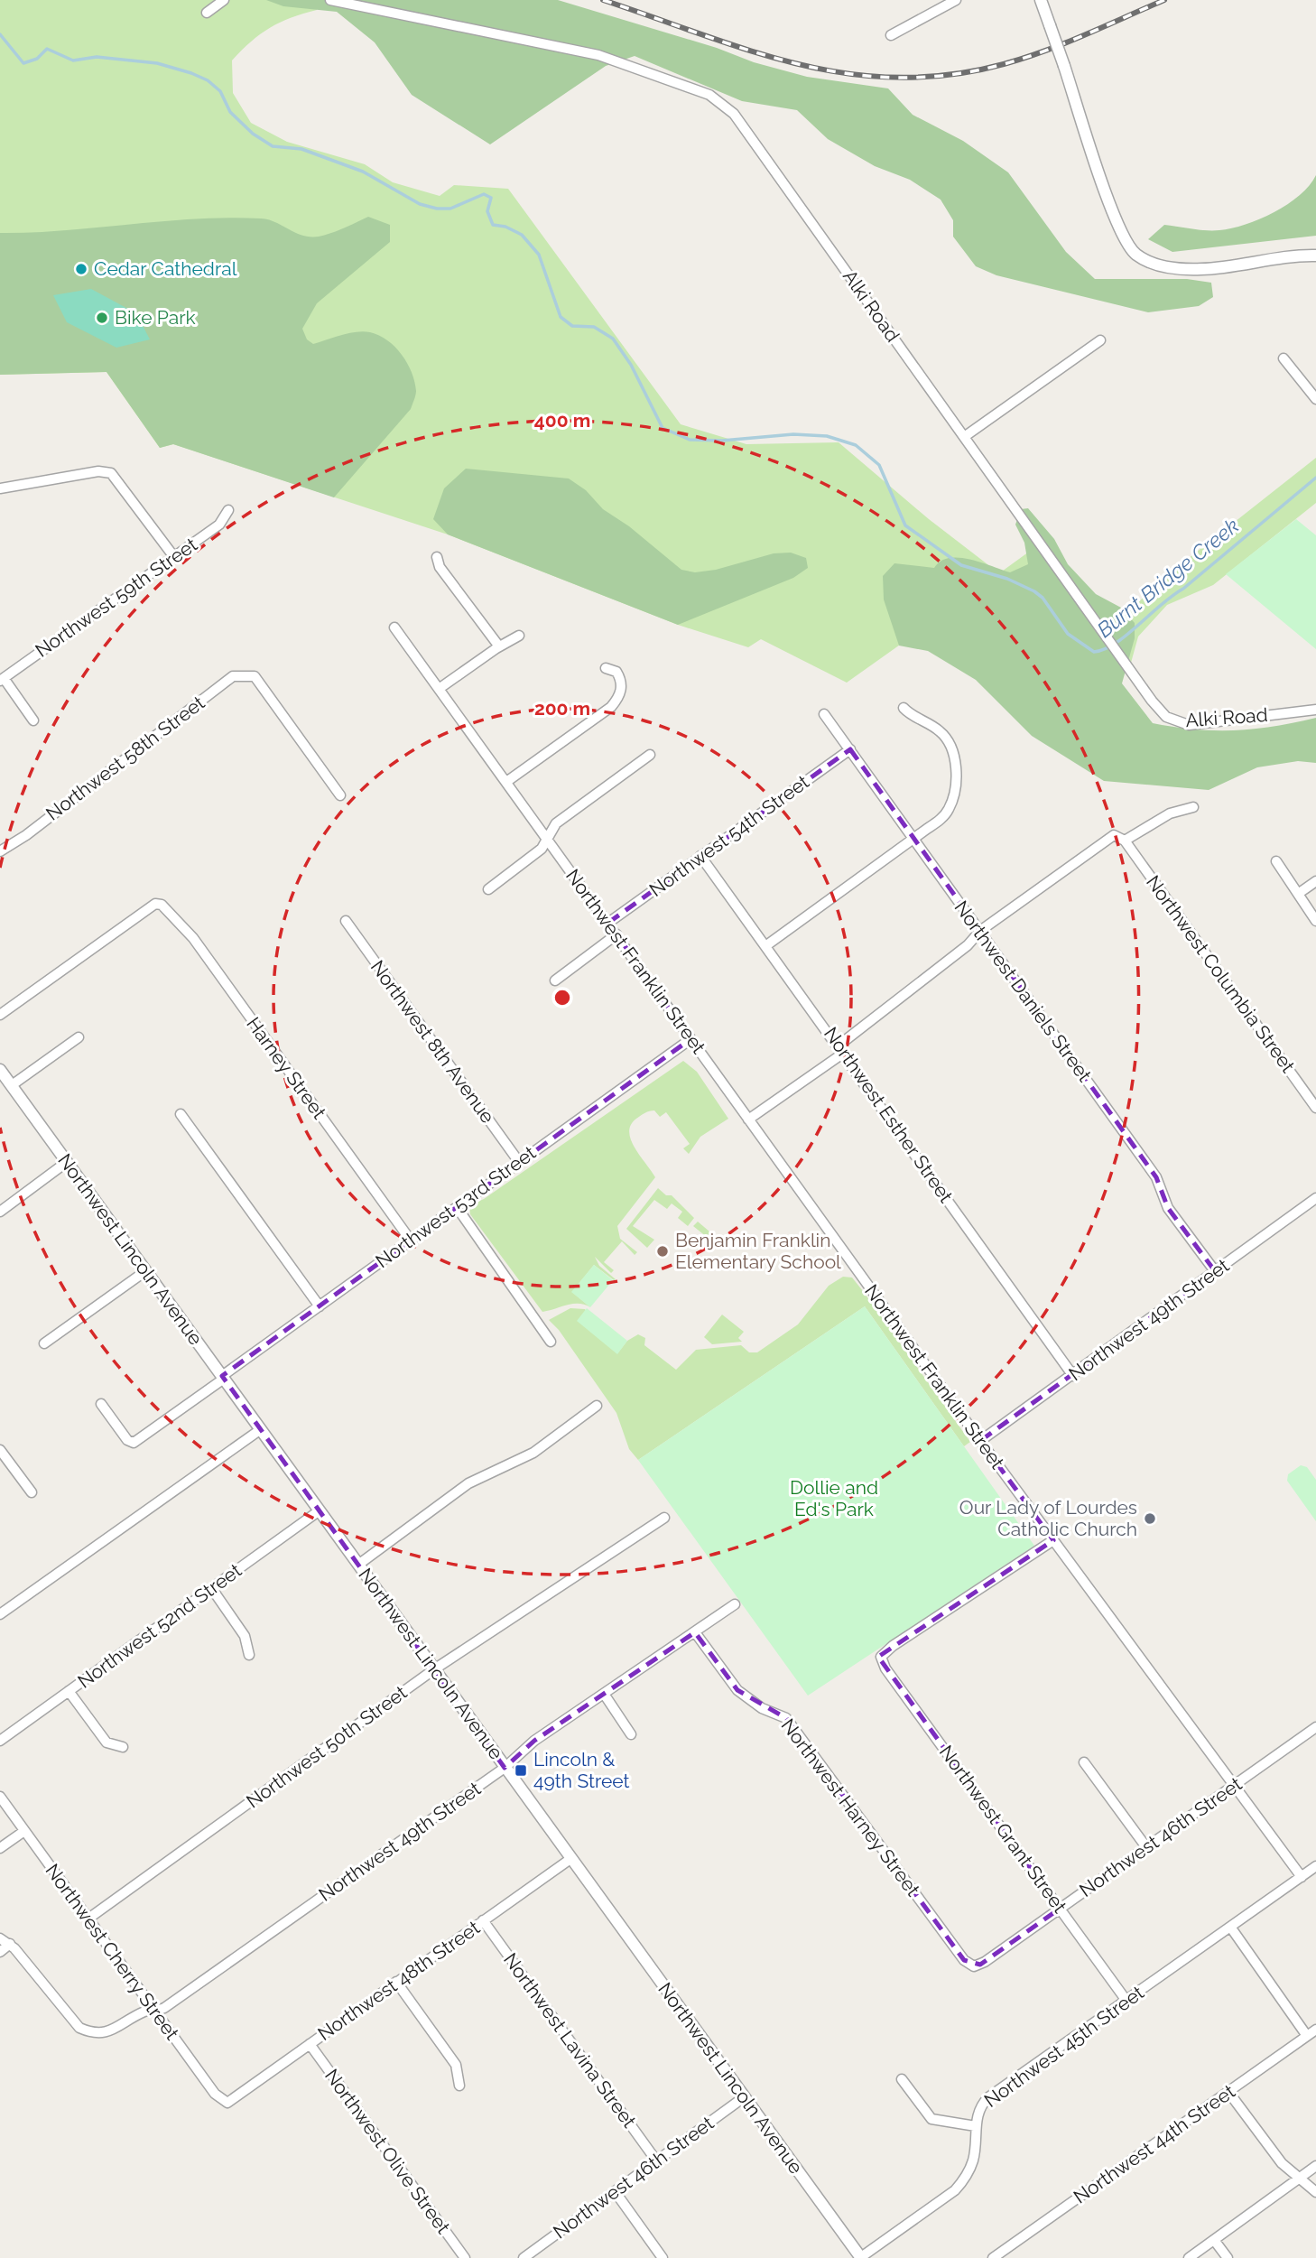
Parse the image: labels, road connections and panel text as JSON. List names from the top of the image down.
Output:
{
  "streets": {
    "street": [
      "Alki Road",
      "Northwest 59th Street",
      "Northwest 58th Street",
      "Northwest 54th Street",
      "Northwest Franklin Street",
      "Northwest Columbia Street",
      "Northwest Daniels Street",
      "Northwest 8th Avenue",
      "Harney Street",
      "Northwest Esther Street",
      "Northwest 53rd Street",
      "Northwest Lincoln Avenue",
      "Northwest 49th Street",
      "Northwest 52nd Street",
      "Northwest 50th Street",
      "Northwest Harney Street",
      "Northwest Grant Street",
      "Northwest 46th Street",
      "Northwest Cherry Street",
      "Northwest 48th Street",
      "Northwest Lavina Street",
      "Northwest 45th Street",
      "Northwest 44th Street",
      "Northwest Olive Street"
    ]
  },
  "crossings": [
    ["Northwest 54th Street", "Northwest Franklin Street"],
    ["Northwest 54th Street", "Northwest Daniels Street"],
    ["Northwest 54th Street", "Northwest Esther Street"],
    ["Northwest Franklin Street", "Northwest 53rd Street"],
    ["Northwest Franklin Street", "Northwest 49th Street"],
    ["Northwest Franklin Street", "Northwest Grant Street"],
    ["Northwest Franklin Street", "Northwest 46th Street"],
    ["Northwest Franklin Street", "Northwest 45th Street"],
    ["Northwest Daniels Street", "Northwest 49th Street"],
    ["Northwest 8th Avenue", "Northwest 53rd Street"],
    ["Harney Street", "Northwest 53rd Street"],
    ["Northwest Esther Street", "Northwest 49th Street"],
    ["Northwest 53rd Street", "Northwest Lincoln Avenue"],
    ["Northwest Lincoln Avenue", "Northwest 49th Street"],
    ["Northwest Lincoln Avenue", "Northwest 52nd Street"],
    ["Northwest Lincoln Avenue", "Northwest 50th Street"],
    ["Northwest Lincoln Avenue", "Northwest 46th Street"],
    ["Northwest Lincoln Avenue", "Northwest 48th Street"],
    ["Northwest Lincoln Avenue", "Northwest 45th Street"],
    ["Northwest 49th Street", "Northwest Harney Street"],
    ["Northwest 49th Street", "Northwest Cherry Street"],
    ["Northwest 50th Street", "Northwest Cherry Street"],
    ["Northwest Harney Street", "Northwest 46th Street"],
    ["Northwest Grant Street", "Northwest 46th Street"],
    ["Northwest Grant Street", "Northwest 45th Street"],
    ["Northwest 46th Street", "Northwest Lavina Street"],
    ["Northwest Cherry Street", "Northwest 48th Street"],
    ["Northwest 48th Street", "Northwest Lavina Street"],
    ["Northwest 48th Street", "Northwest Olive Street"]
  ],
  "water": ["Burnt Bridge Creek"],
  "parks": ["Dollie and Ed's Park"],
  "places": {
    "other": [
      "Cedar Cathedral",
      "Bike Park",
      "Benjamin Franklin Elementary School",
      "Our Lady of Lourdes Catholic Church"
    ],
    "transit": ["Lincoln & 49th Street"]
  },
  "rings": ["400 m", "200 m"]
}
